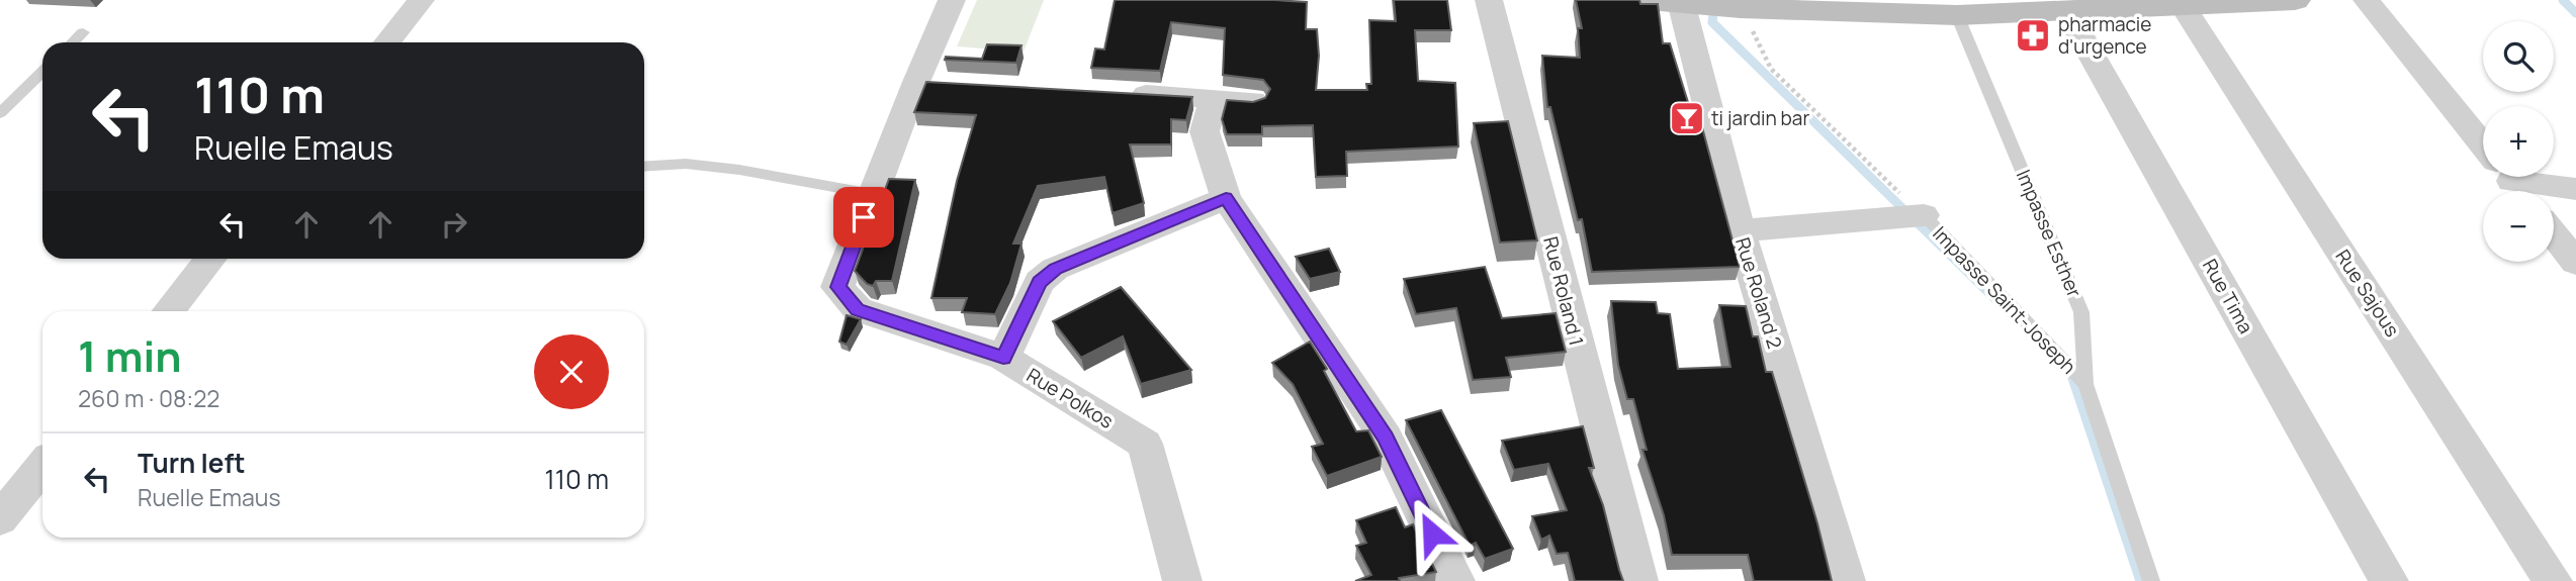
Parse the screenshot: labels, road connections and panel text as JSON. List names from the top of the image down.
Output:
{
  "streets": {
    "street": [
      "Rue Roland 1",
      "Rue Roland 2",
      "Rue Sajous",
      "Rue Tima",
      "Rue Polkos"
    ],
    "lane": ["Impasse Esther", "Impasse Saint-Joseph"]
  },
  "crossings": [
    ["Impasse Esther", "Impasse Saint-Joseph"]
  ],
  "places": {
    "pharmacy": ["pharmacie d'urgence"],
    "bar": ["ti jardin bar"]
  },
  "page": {
    "map_buttons": ["+", "−"],
    "turn": ["110 m", "Ruelle Emaus"],
    "heading": ["1 min", "260 m · 08:22"],
    "list": [
      {
        "name": "Turn left",
        "note": "Ruelle Emaus",
        "value": "110 m"
      }
    ]
  }
}
